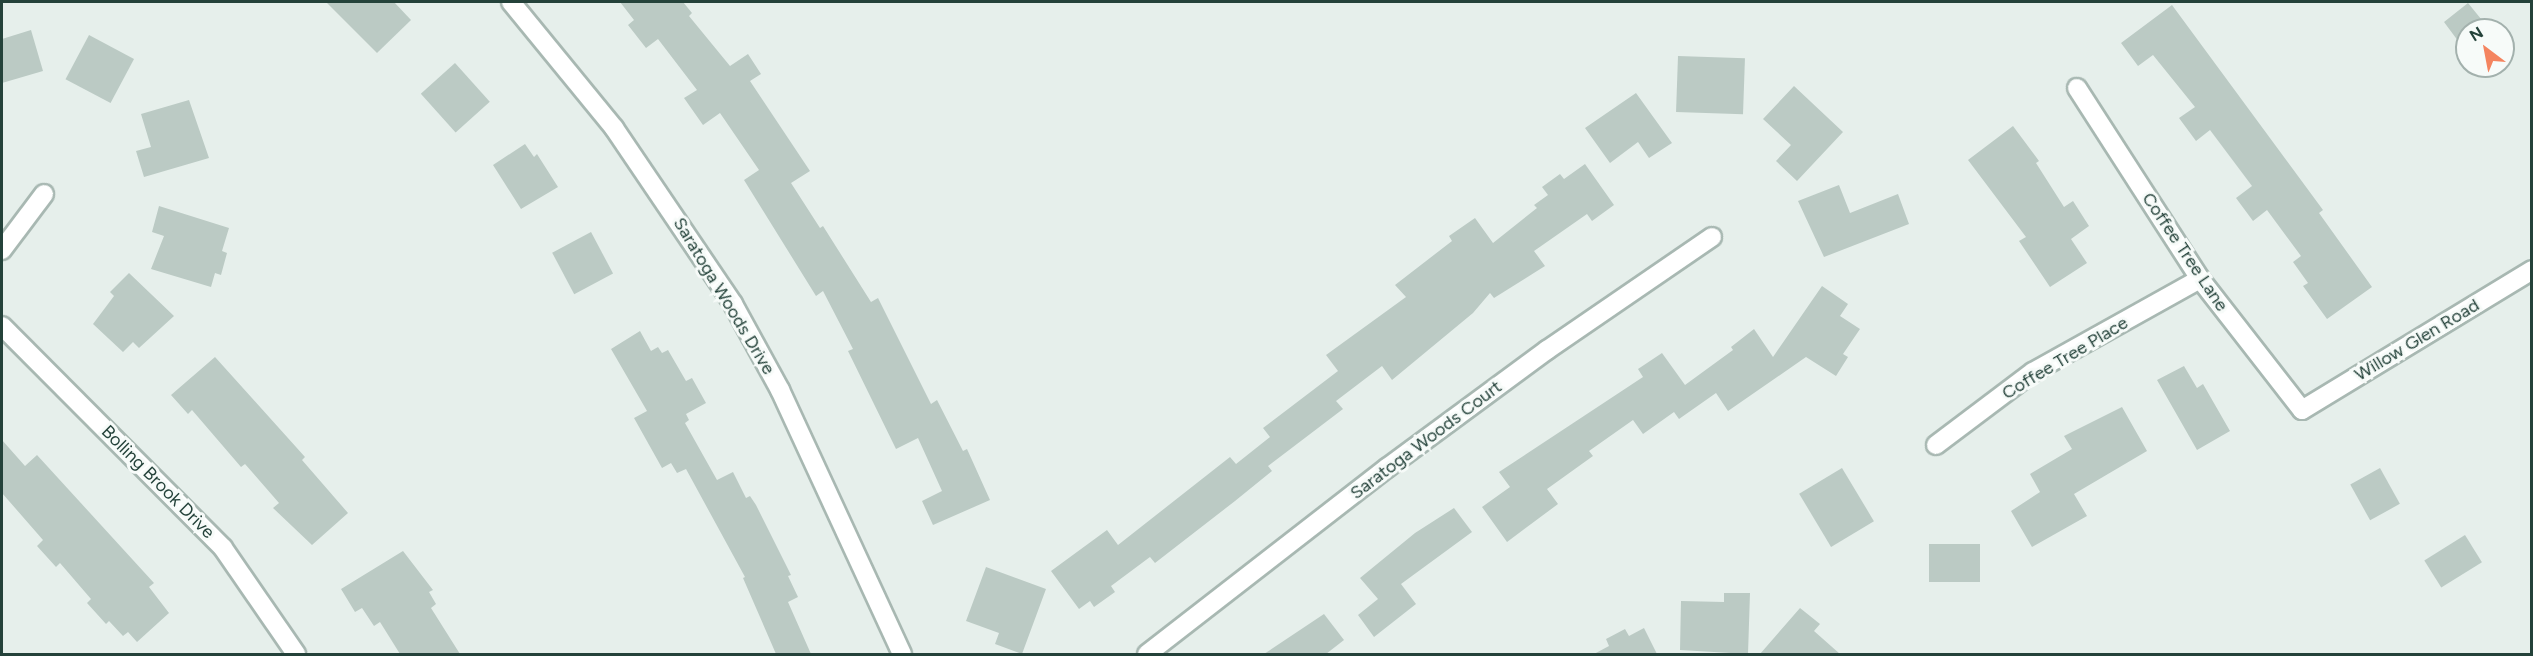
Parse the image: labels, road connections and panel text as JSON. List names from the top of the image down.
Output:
{
  "streets": {
    "street": [
      "Coffee Tree Lane",
      "Saratoga Woods Drive",
      "Willow Glen Road",
      "Coffee Tree Place",
      "Saratoga Woods Court",
      "Bolling Brook Drive"
    ]
  },
  "crossings": [
    ["Coffee Tree Lane", "Willow Glen Road"],
    ["Coffee Tree Lane", "Coffee Tree Place"]
  ],
  "north": "top left"
}
